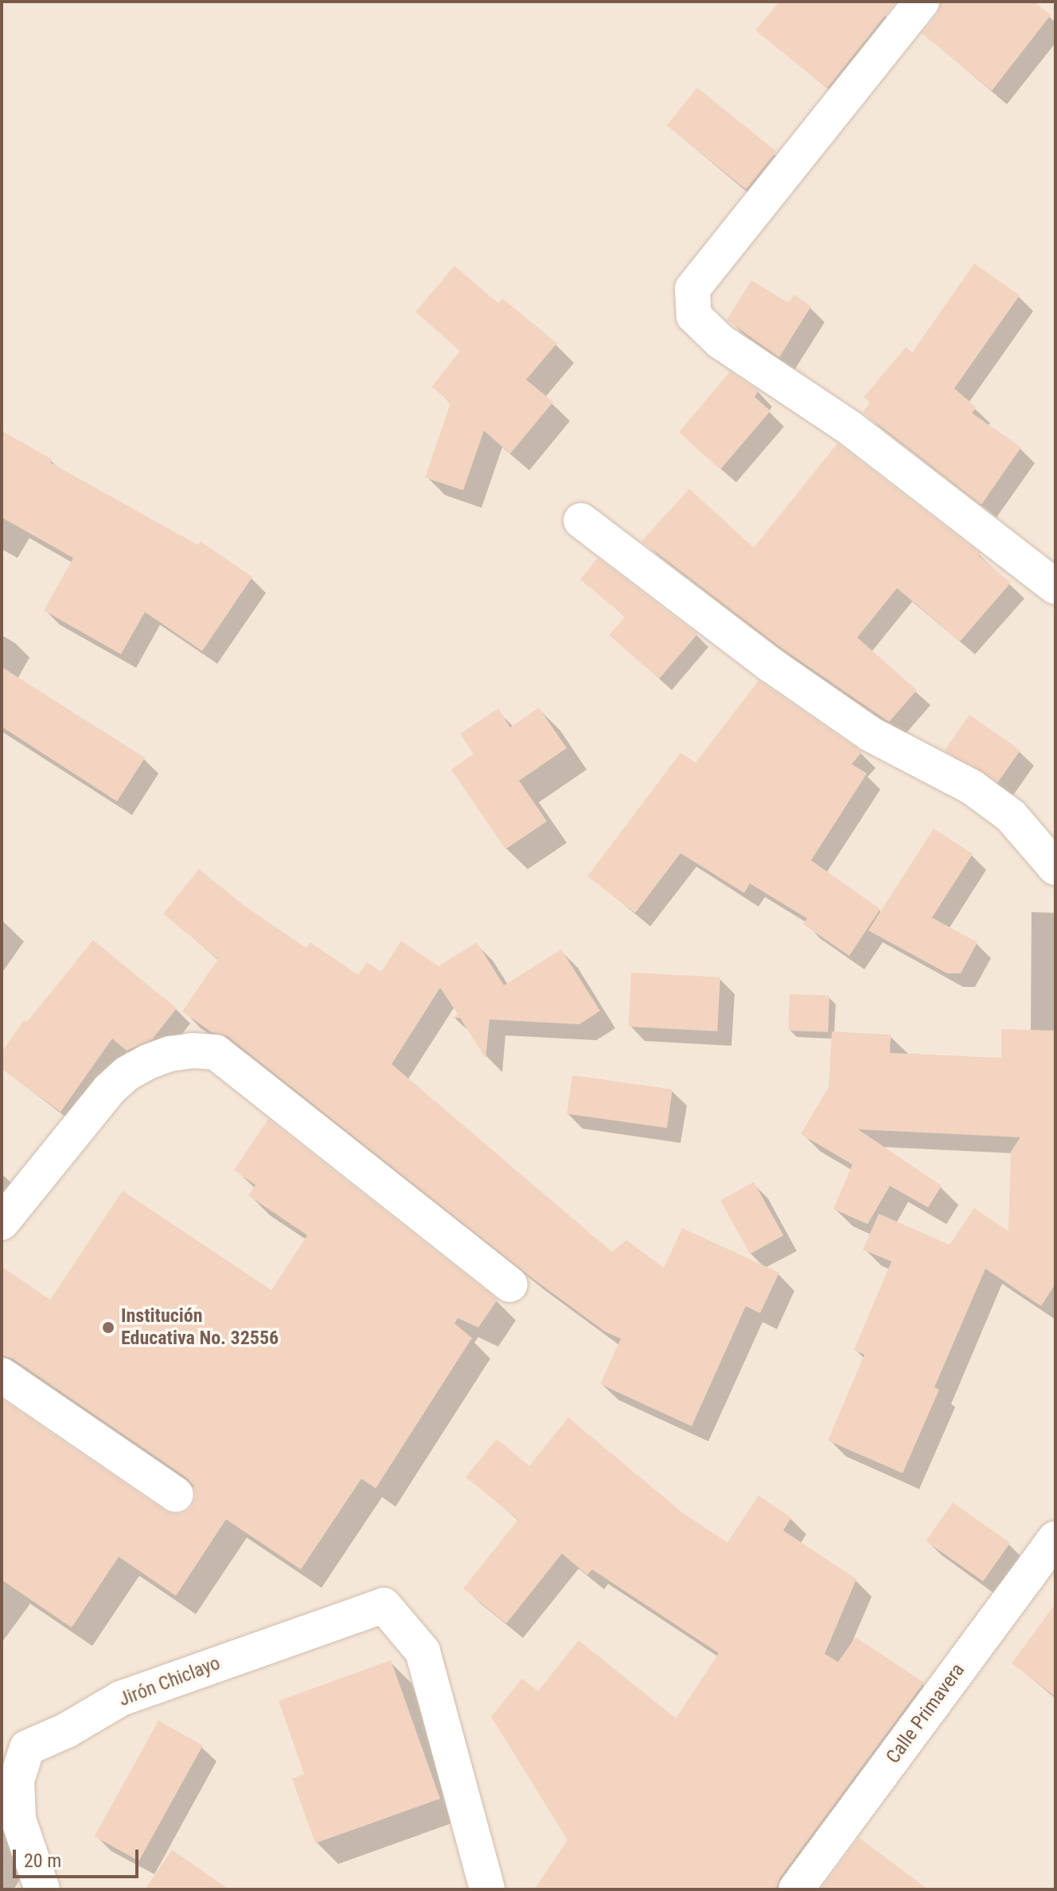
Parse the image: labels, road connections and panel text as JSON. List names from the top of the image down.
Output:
{
  "streets": {
    "street": ["Jirón Chiclayo", "Calle Primavera"]
  },
  "places": ["Institución Educativa No. 32556"],
  "scale_bar": "20 m"
}
